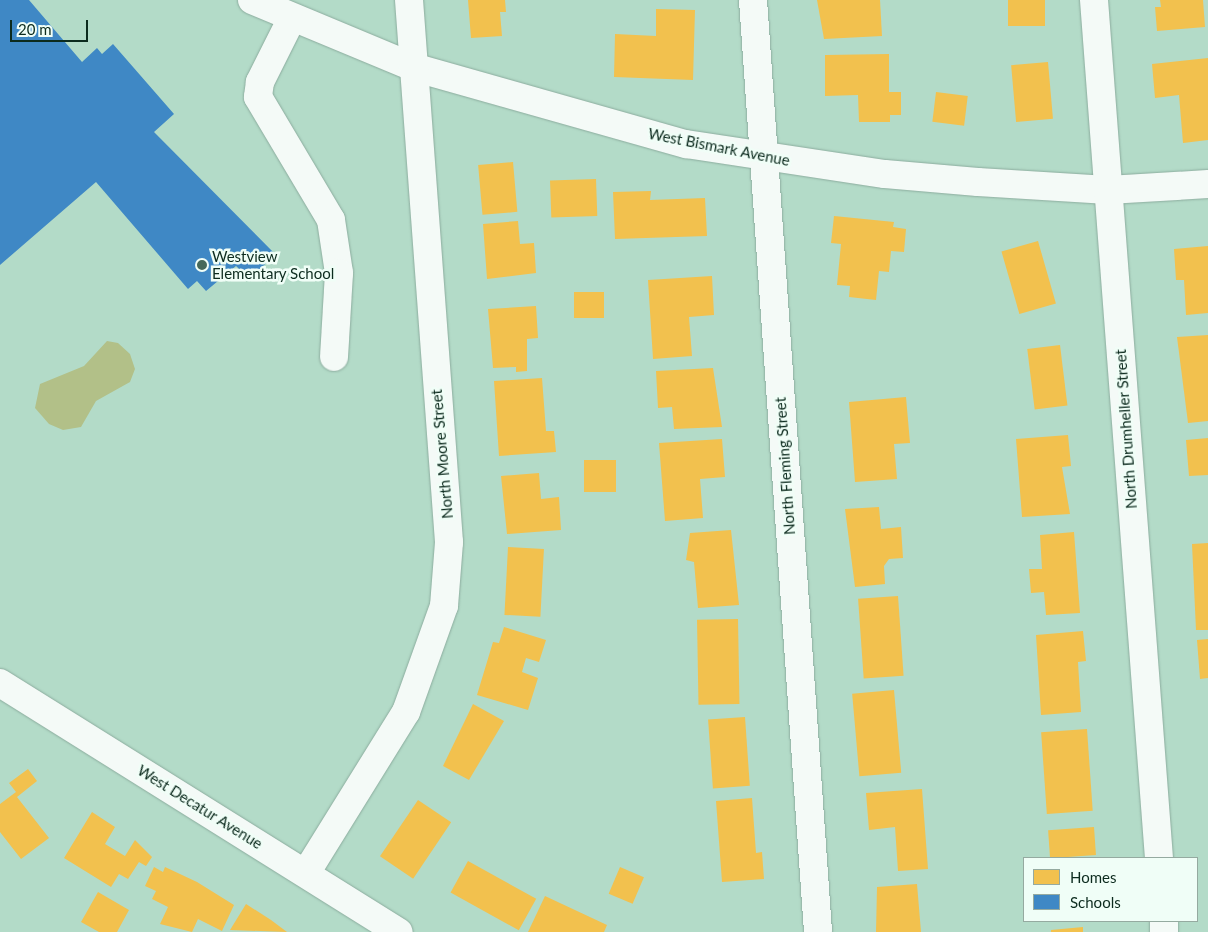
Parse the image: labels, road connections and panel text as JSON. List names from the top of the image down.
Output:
{
  "streets": {
    "street": [
      "West Bismark Avenue",
      "North Drumheller Street",
      "North Moore Street",
      "North Fleming Street",
      "West Decatur Avenue"
    ]
  },
  "crossings": [
    ["West Bismark Avenue", "North Drumheller Street"],
    ["West Bismark Avenue", "North Moore Street"],
    ["West Bismark Avenue", "North Fleming Street"],
    ["North Moore Street", "West Decatur Avenue"]
  ],
  "places": ["Westview Elementary School"],
  "legend": ["Homes", "Schools"],
  "scale_bar": "20 m"
}
